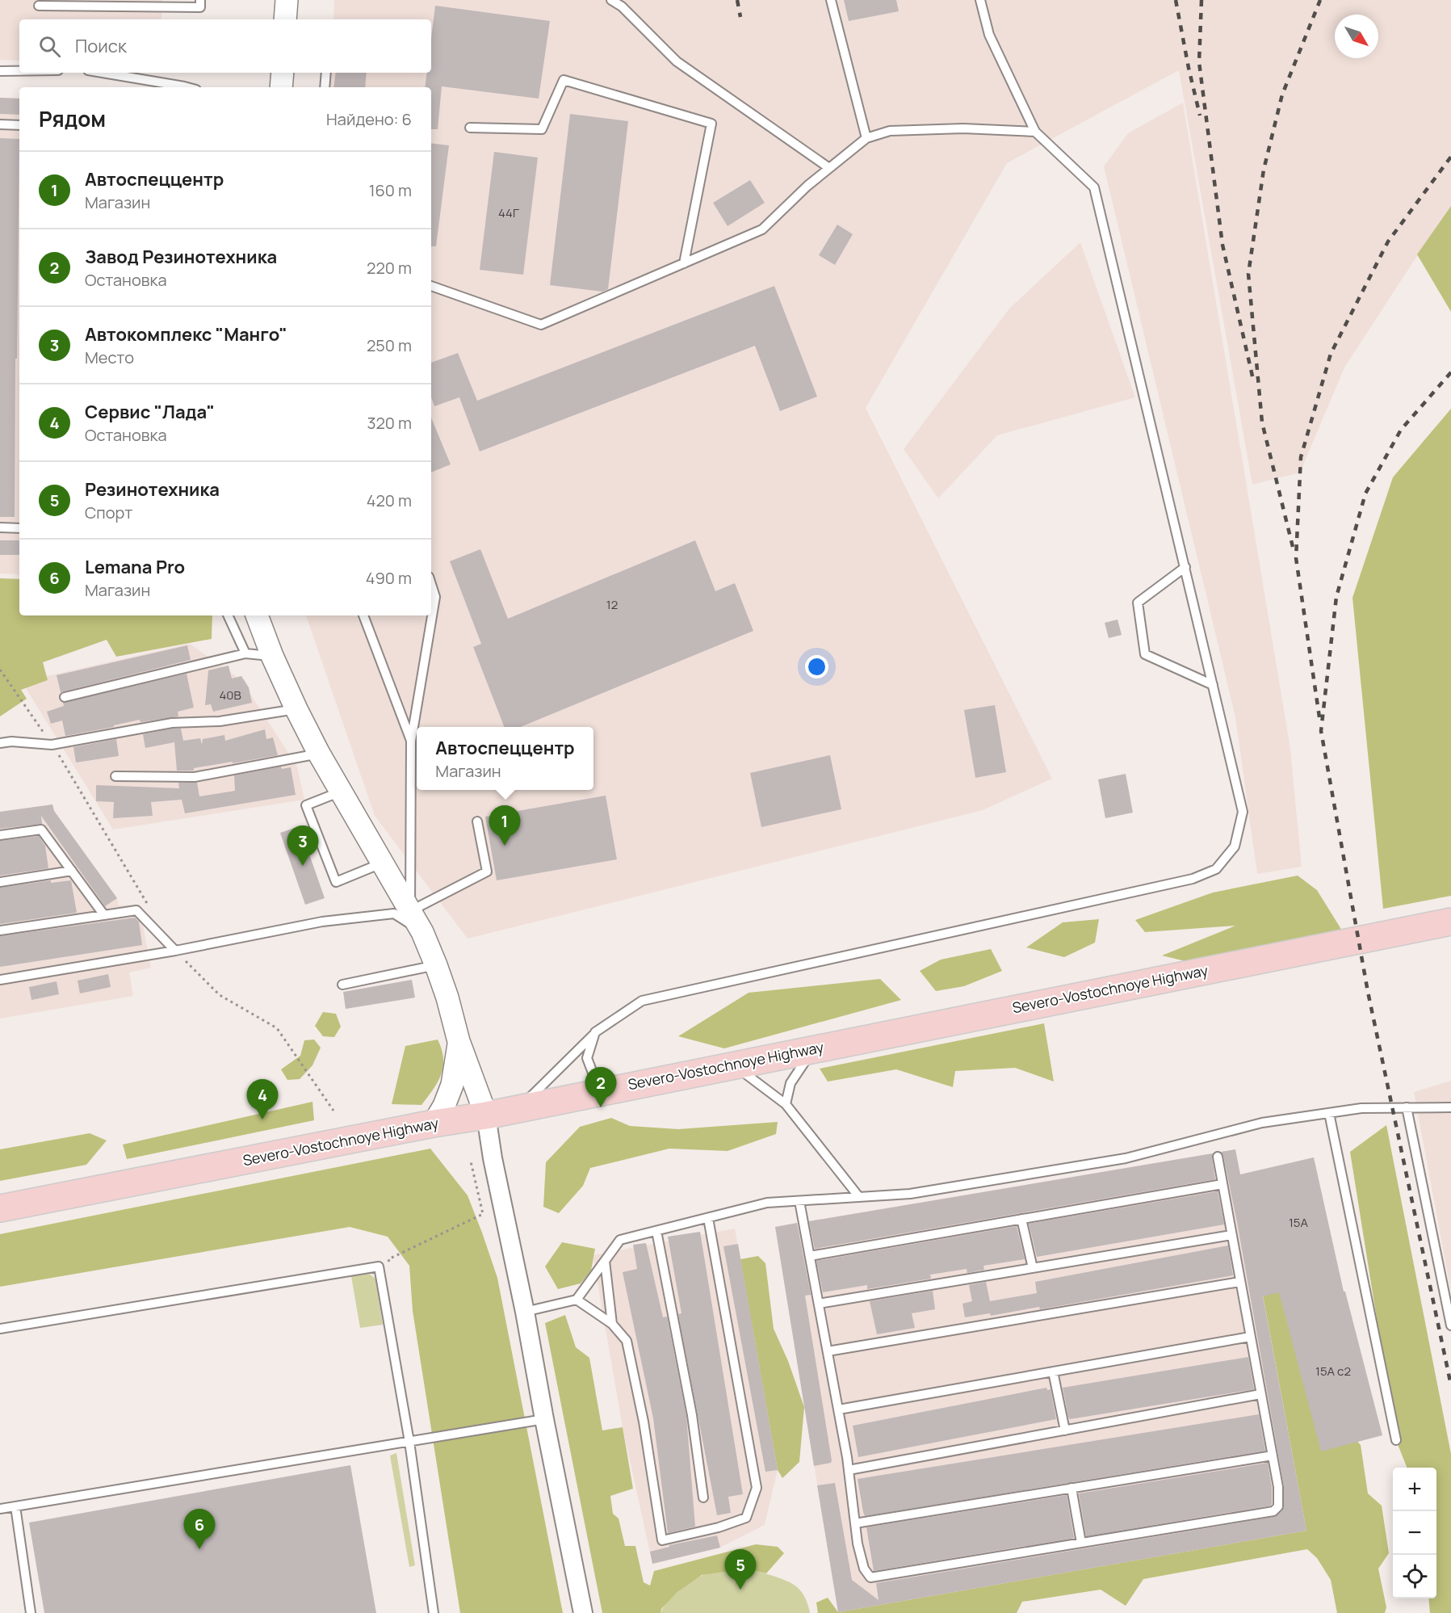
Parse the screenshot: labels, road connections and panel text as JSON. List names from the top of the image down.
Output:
{
  "streets": {
    "main road": ["Severo-Vostochnoye Highway"]
  },
  "house_numbers": [
    "44Г",
    "12",
    "40В",
    "15А",
    "15А с2"
  ],
  "north": "bottom right",
  "page": {
    "search": "Поиск",
    "heading": ["Рядом", "Найдено: 6"],
    "list": [
      {
        "mark": "1",
        "name": "Автоспеццентр",
        "note": "Магазин",
        "value": "160 m"
      },
      {
        "mark": "2",
        "name": "Завод Резинотехника",
        "note": "Остановка",
        "value": "220 m"
      },
      {
        "mark": "3",
        "name": "Автокомплекс \"Манго\"",
        "note": "Место",
        "value": "250 m"
      },
      {
        "mark": "4",
        "name": "Сервис \"Лада\"",
        "note": "Остановка",
        "value": "320 m"
      },
      {
        "mark": "5",
        "name": "Резинотехника",
        "note": "Спорт",
        "value": "420 m"
      },
      {
        "mark": "6",
        "name": "Lemana Pro",
        "note": "Магазин",
        "value": "490 m"
      }
    ],
    "popup": ["Автоспеццентр", "Магазин"],
    "pins": [
      "1",
      "3",
      "2",
      "4",
      "6",
      "5"
    ],
    "map_buttons": ["+", "−"]
  }
}
